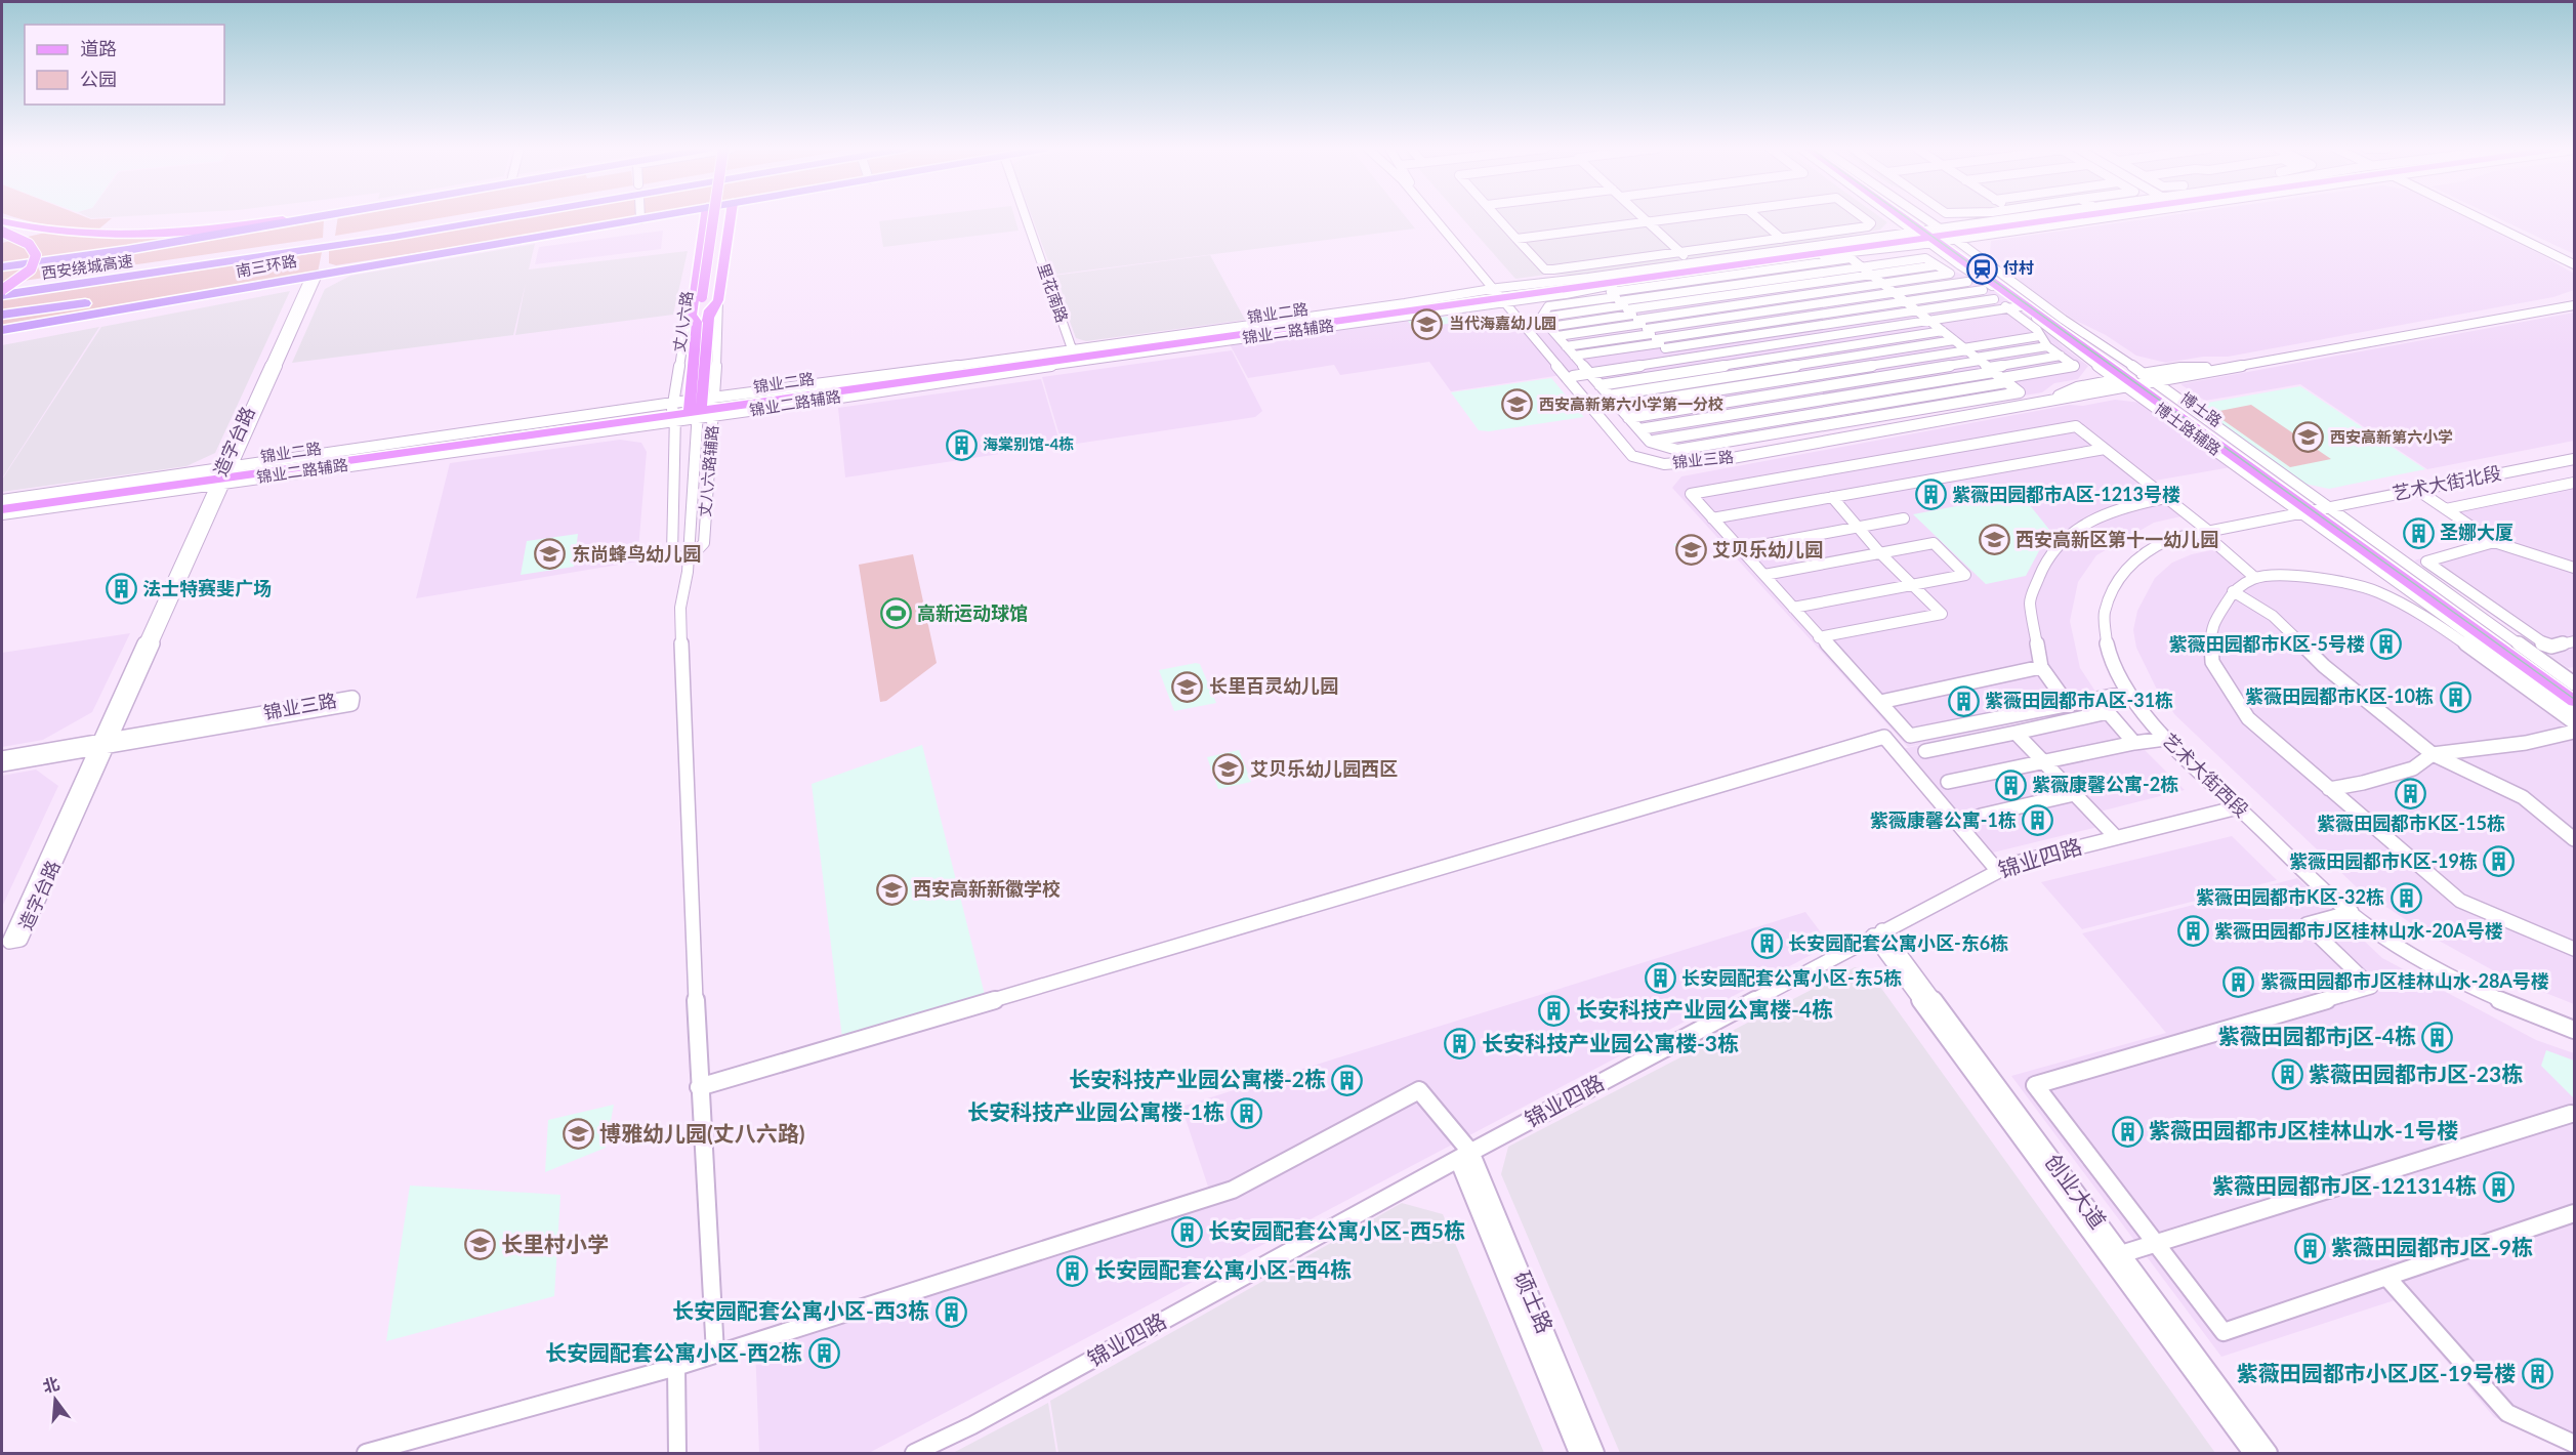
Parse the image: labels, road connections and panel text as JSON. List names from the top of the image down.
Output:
{
  "streets": {
    "highway": ["南三环路", "西安绕城高速"],
    "main road": ["锦业二路", "丈八六路", "博士路"],
    "street": [
      "里花南路",
      "造字台路",
      "锦业三路",
      "丈八六路辅路",
      "艺术大街北段",
      "艺术大街西段",
      "锦业四路",
      "创业大道",
      "硕士路"
    ]
  },
  "crossings": [
    ["南三环路", "造字台路"],
    ["里花南路", "锦业二路"],
    ["锦业二路", "丈八六路"],
    ["锦业二路", "博士路"],
    ["锦业二路", "造字台路"],
    ["锦业二路", "丈八六路辅路"],
    ["丈八六路", "丈八六路辅路"],
    ["博士路", "锦业三路"],
    ["博士路", "艺术大街北段"],
    ["博士路", "艺术大街西段"],
    ["造字台路", "锦业三路"],
    ["艺术大街北段", "艺术大街西段"],
    ["艺术大街西段", "锦业四路"],
    ["锦业四路", "创业大道"],
    ["锦业四路", "硕士路"]
  ],
  "places": {
    "station": ["付村"],
    "school or university": [
      "当代海嘉幼儿园",
      "西安高新第六小学第一分校",
      "西安高新第六小学",
      "西安高新区第十一幼儿园",
      "艾贝乐幼儿园",
      "东尚蜂鸟幼儿园",
      "长里百灵幼儿园",
      "艾贝乐幼儿园西区",
      "西安高新新徽学校",
      "博雅幼儿园(丈八六路)",
      "长里村小学"
    ],
    "building": [
      "海棠别馆-4栋",
      "紫薇田园都市A区-1213号楼",
      "圣娜大厦",
      "法士特赛斐广场",
      "紫薇田园都市K区-5号楼",
      "紫薇田园都市K区-10栋",
      "紫薇田园都市A区-31栋",
      "紫薇康馨公寓-2栋",
      "紫薇田园都市K区-15栋",
      "紫薇康馨公寓-1栋",
      "紫薇田园都市K区-19栋",
      "紫薇田园都市K区-32栋",
      "紫薇田园都市J区桂林山水-20A号楼",
      "长安园配套公寓小区-东6栋",
      "长安园配套公寓小区-东5栋",
      "紫薇田园都市J区桂林山水-28A号楼",
      "长安科技产业园公寓楼-4栋",
      "紫薇田园都市j区-4栋",
      "长安科技产业园公寓楼-3栋",
      "紫薇田园都市J区-23栋",
      "长安科技产业园公寓楼-2栋",
      "长安科技产业园公寓楼-1栋",
      "紫薇田园都市J区桂林山水-1号楼",
      "紫薇田园都市J区-121314栋",
      "长安园配套公寓小区-西5栋",
      "紫薇田园都市J区-9栋",
      "长安园配套公寓小区-西4栋",
      "长安园配套公寓小区-西3栋",
      "长安园配套公寓小区-西2栋",
      "紫薇田园都市小区J区-19号楼"
    ],
    "sports": ["高新运动球馆"]
  },
  "legend": ["道路", "公园"],
  "north": "top"
}
